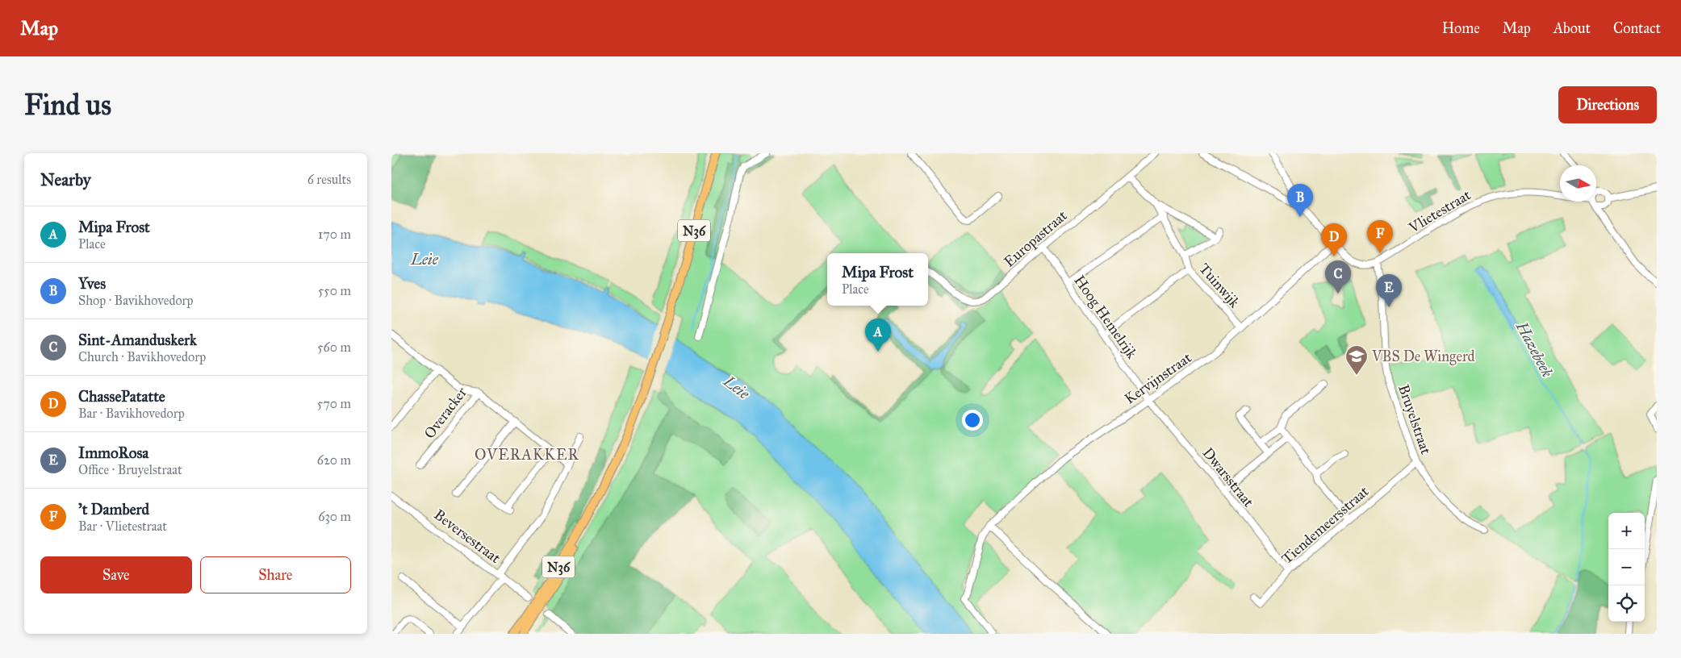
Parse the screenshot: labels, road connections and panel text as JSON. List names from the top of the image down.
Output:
{
  "streets": {
    "main road": ["N36"],
    "street": [
      "Vlietestraat",
      "Europastraat",
      "Tuinwijk",
      "Hoog Hemelrijk",
      "Kervijnstraat",
      "Overacker",
      "Bruyelstraat",
      "Dwarsstraat",
      "Tiendemeersstraat",
      "Beversestraat"
    ]
  },
  "crossings": [
    ["Vlietestraat", "Bruyelstraat"],
    ["Europastraat", "Tuinwijk"],
    ["Europastraat", "Hoog Hemelrijk"],
    ["Tuinwijk", "Kervijnstraat"],
    ["Hoog Hemelrijk", "Kervijnstraat"],
    ["Hoog Hemelrijk", "Dwarsstraat"],
    ["Kervijnstraat", "Dwarsstraat"],
    ["Bruyelstraat", "Tiendemeersstraat"],
    ["Dwarsstraat", "Tiendemeersstraat"]
  ],
  "districts": ["OVERAKKER"],
  "water": ["Leie", "Hazebeek"],
  "places": {
    "school or university": ["VBS De Wingerd"]
  },
  "north": "right",
  "page": {
    "header": "Map",
    "nav": [
      "Home",
      "Map",
      "About",
      "Contact"
    ],
    "buttons": [
      "Directions",
      ["Save", "Share"]
    ],
    "title": "Find us",
    "heading": ["Nearby", "6 results"],
    "pins": [
      "B",
      "F",
      "D",
      "C",
      "E",
      "A"
    ],
    "list": [
      {
        "mark": "A",
        "name": "Mipa Frost",
        "note": "Place",
        "value": "170 m"
      },
      {
        "mark": "B",
        "name": "Yves",
        "note": "Shop · Bavikhovedorp",
        "value": "550 m"
      },
      {
        "mark": "C",
        "name": "Sint-Amanduskerk",
        "note": "Church · Bavikhovedorp",
        "value": "560 m"
      },
      {
        "mark": "D",
        "name": "ChassePatatte",
        "note": "Bar · Bavikhovedorp",
        "value": "570 m"
      },
      {
        "mark": "E",
        "name": "ImmoRosa",
        "note": "Office · Bruyelstraat",
        "value": "620 m"
      },
      {
        "mark": "F",
        "name": "'t Damberd",
        "note": "Bar · Vlietestraat",
        "value": "630 m"
      }
    ],
    "popup": ["Mipa Frost", "Place"],
    "map_buttons": ["+", "−"]
  }
}
